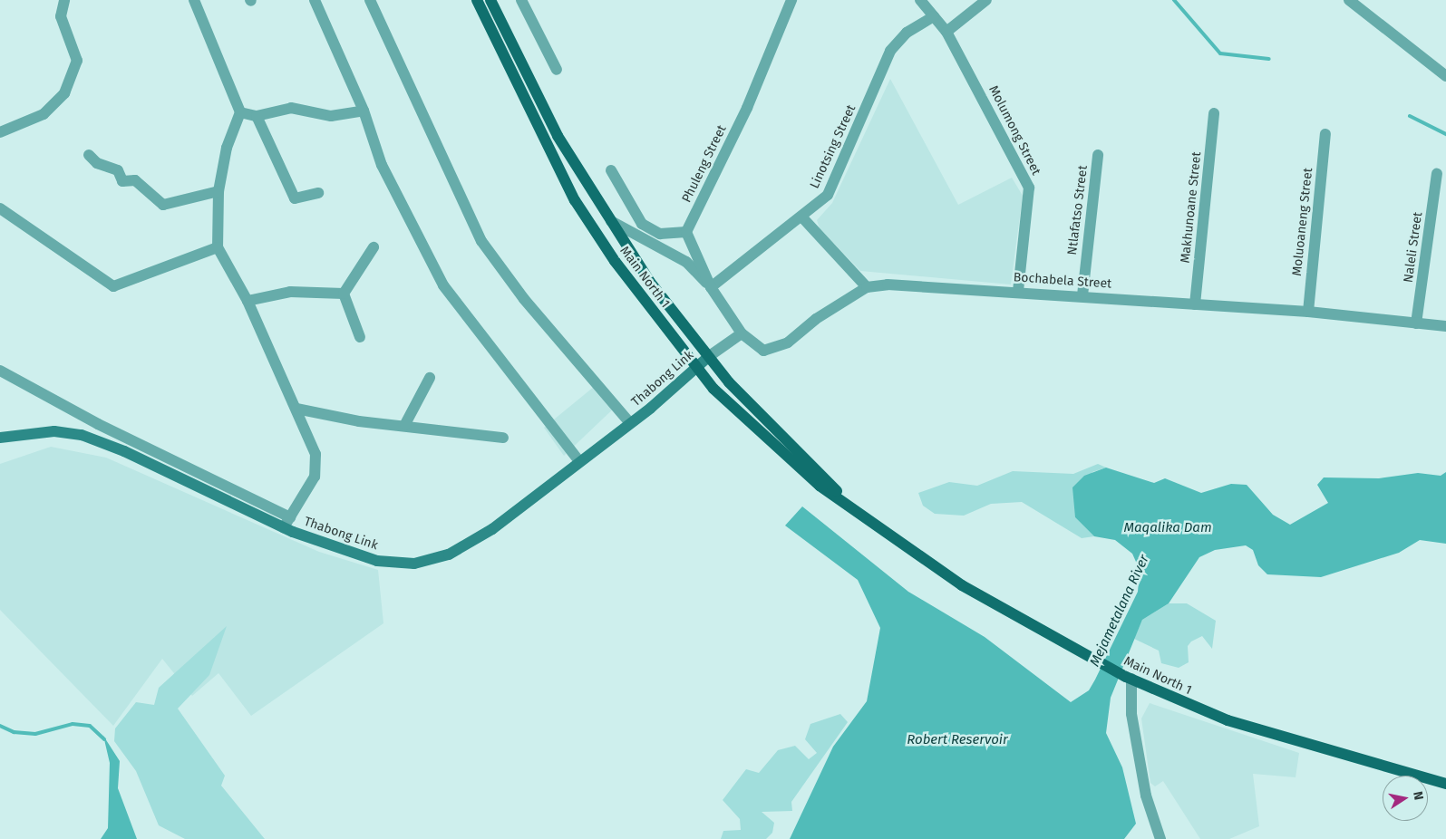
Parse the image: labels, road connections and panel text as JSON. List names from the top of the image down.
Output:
{
  "streets": {
    "main road": ["Main North 1", "Thabong Link"],
    "street": [
      "Molumong Street",
      "Linotsing Street",
      "Phuleng Street",
      "Makhunoane Street",
      "Ntlafatso Street",
      "Moluoaneng Street",
      "Naleli Street",
      "Bochabela Street"
    ]
  },
  "crossings": [
    ["Molumong Street", "Linotsing Street"],
    ["Molumong Street", "Bochabela Street"],
    ["Makhunoane Street", "Bochabela Street"],
    ["Ntlafatso Street", "Bochabela Street"],
    ["Moluoaneng Street", "Bochabela Street"],
    ["Naleli Street", "Bochabela Street"],
    ["Main North 1", "Thabong Link"]
  ],
  "water": ["Maqalika Dam", "Mejametalana River", "Robert Reservoir"],
  "north": "right"
}
